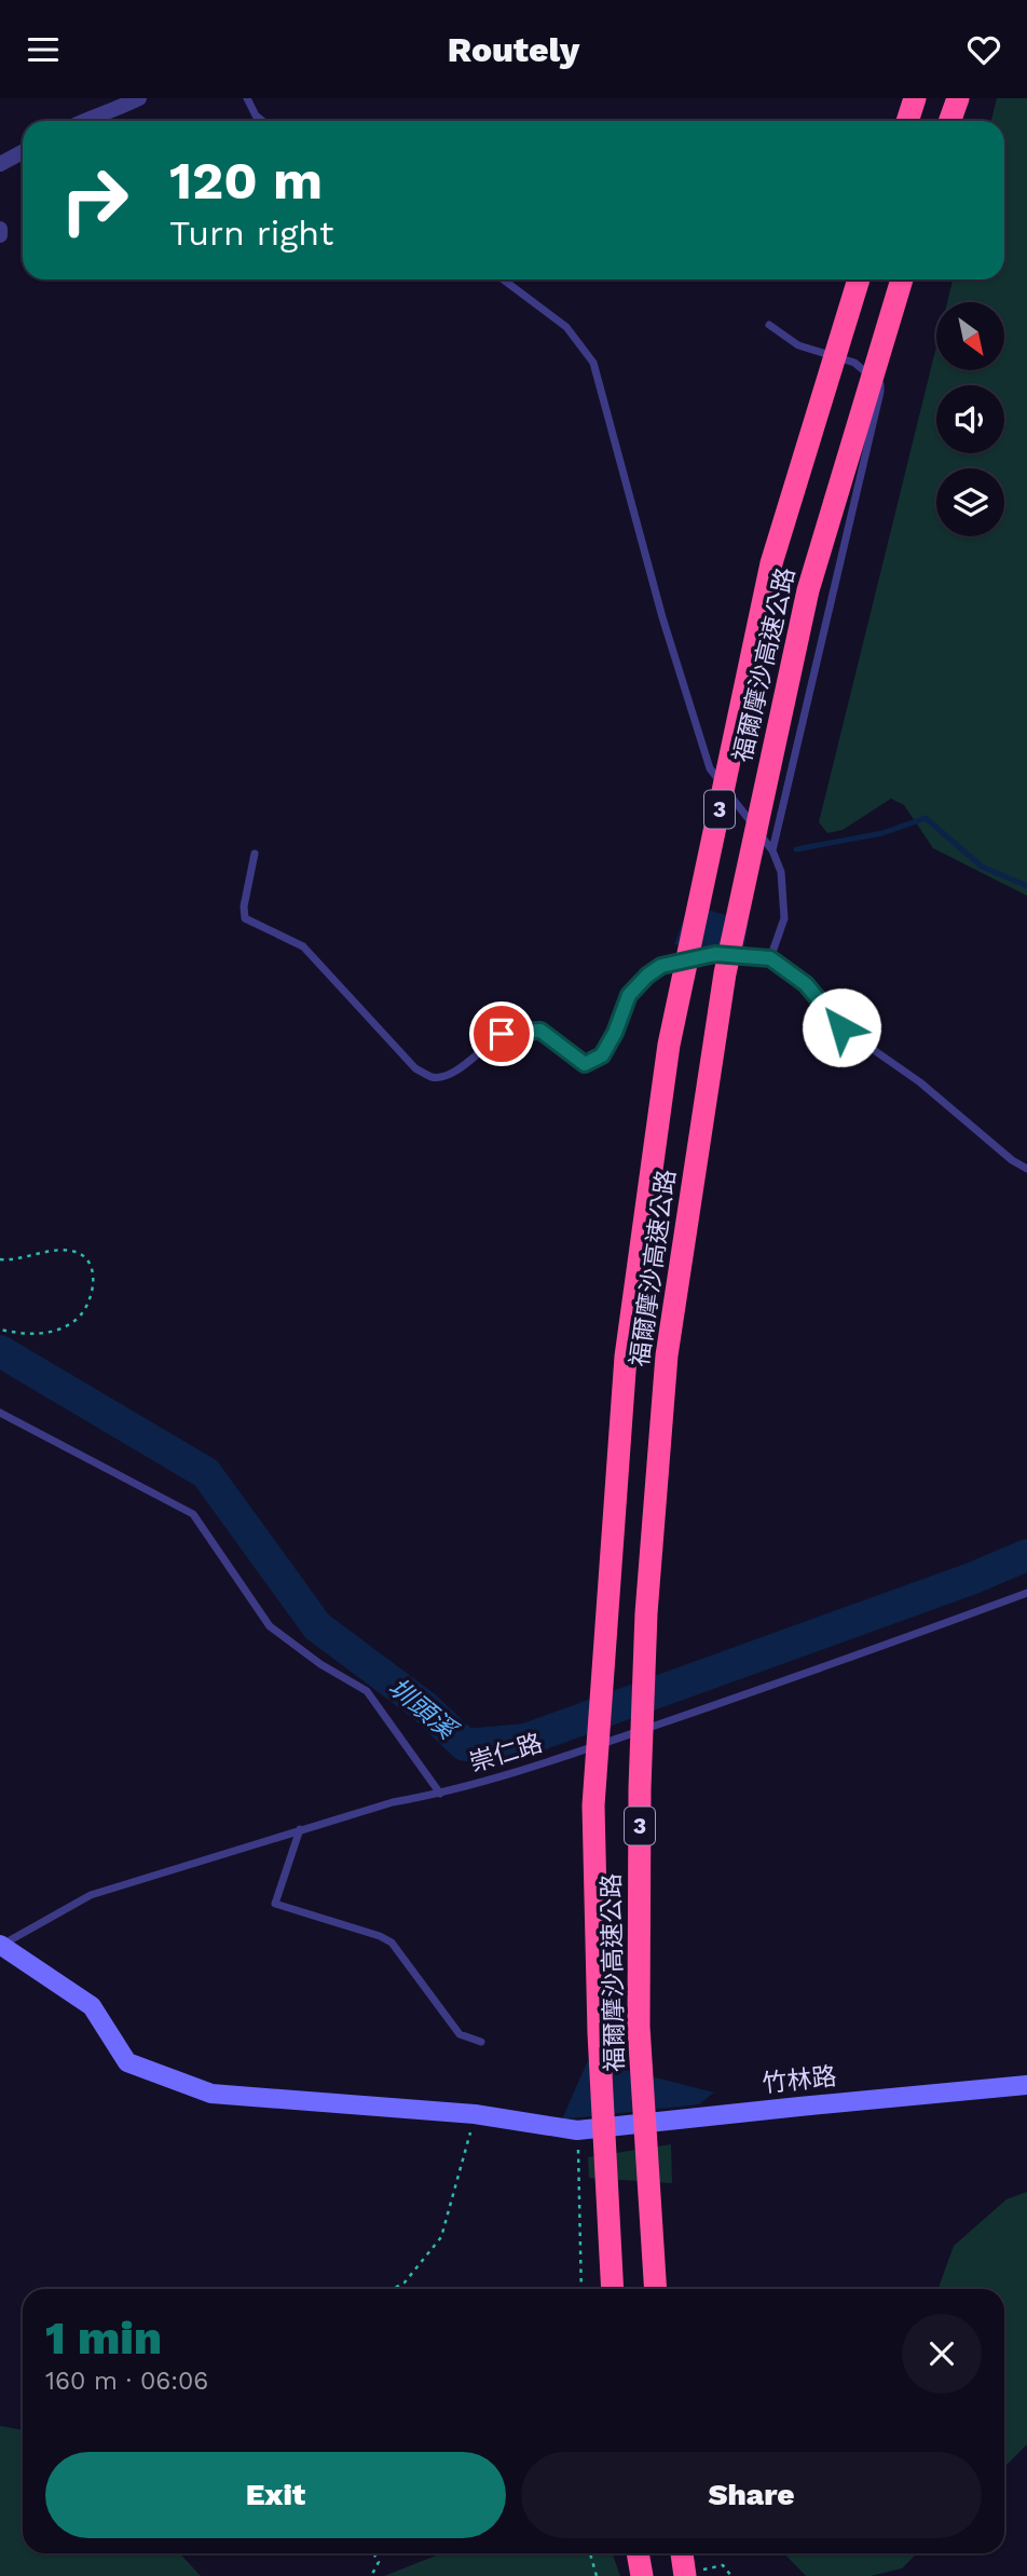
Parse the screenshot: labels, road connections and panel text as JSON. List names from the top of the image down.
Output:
{
  "streets": {
    "highway": ["福爾摩沙高速公路", "3"],
    "street": ["竹林路"],
    "lane": ["崇仁路"]
  },
  "crossings": [
    ["崇仁路", "竹林路"]
  ],
  "water": ["圳頭溪"],
  "north": "bottom right",
  "page": {
    "header": "Routely",
    "turn": ["120 m", "Turn right"],
    "heading": ["1 min", "160 m · 06:06"],
    "buttons": ["Exit", "Share"]
  }
}
